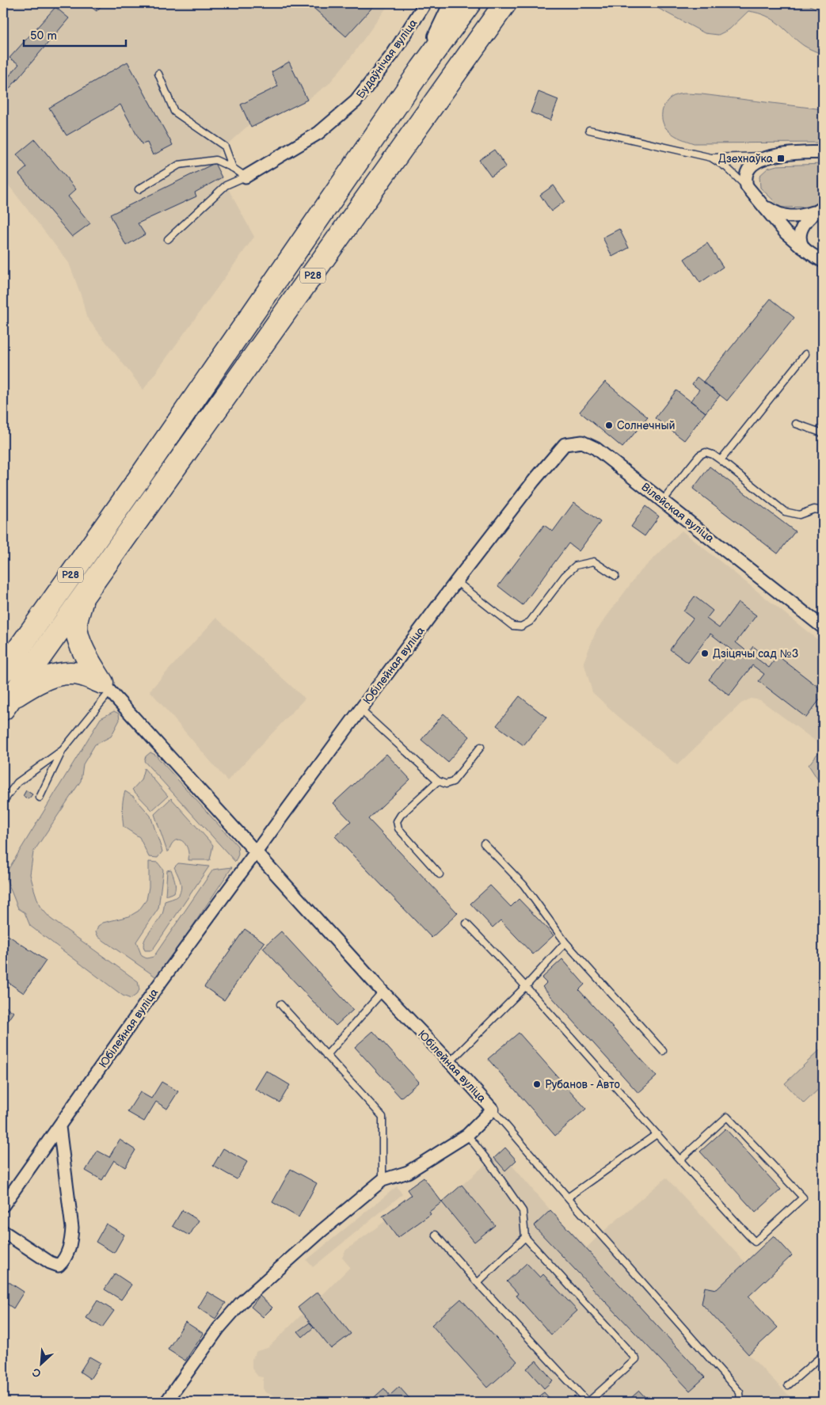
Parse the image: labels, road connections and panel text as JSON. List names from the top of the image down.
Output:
{
  "streets": {
    "highway": ["Р28"],
    "street": ["Будаўнічая вуліца", "Вілейская вуліца", "Юбілейная вуліца"]
  },
  "crossings": [
    ["Вілейская вуліца", "Юбілейная вуліца"]
  ],
  "places": {
    "transit": ["Дзехнаўка"],
    "other": ["Солнечный", "Дзіцячы сад №3", "Рубанов - Авто"]
  },
  "scale_bar": "50 m",
  "north": "bottom left"
}
